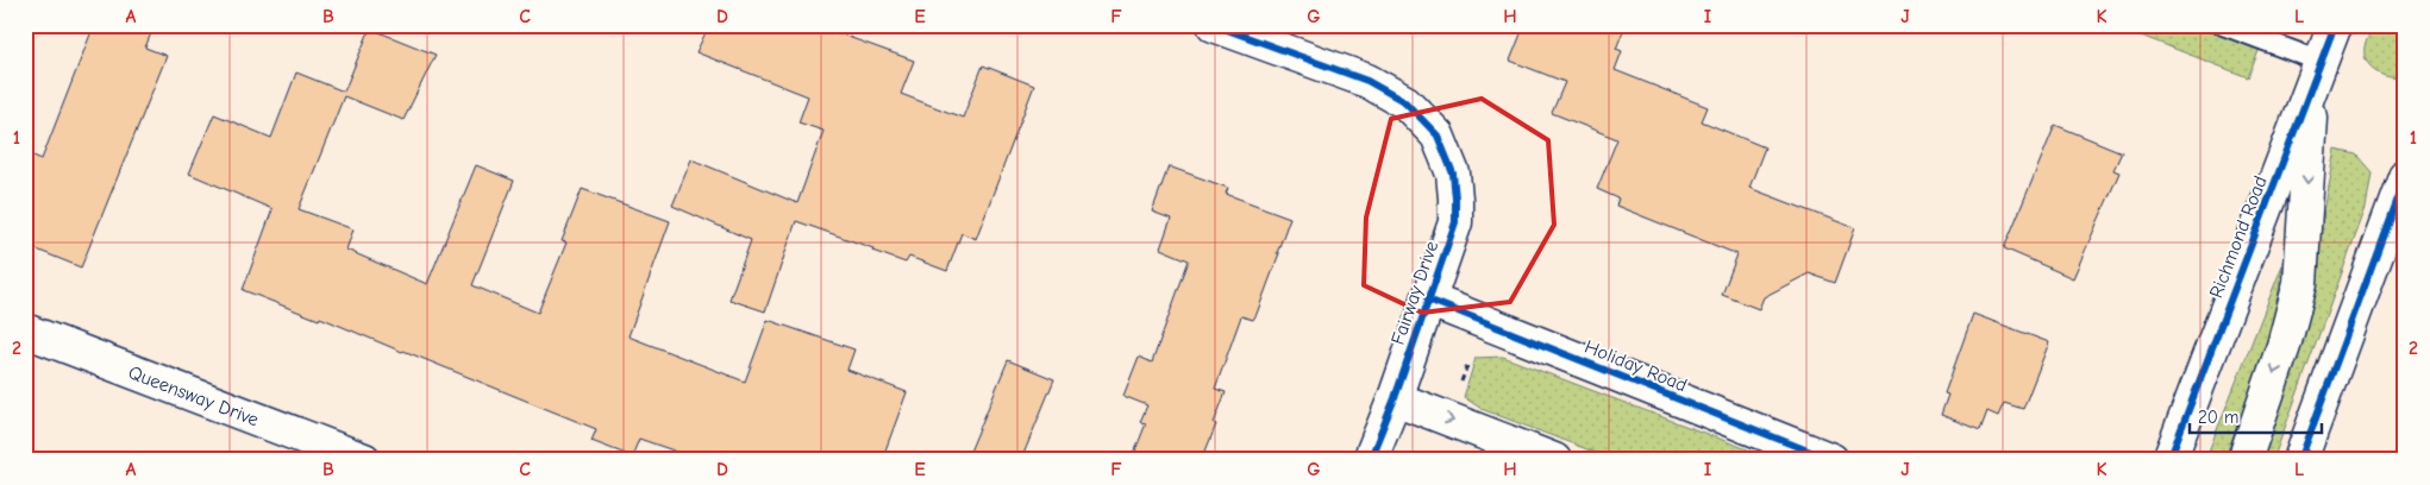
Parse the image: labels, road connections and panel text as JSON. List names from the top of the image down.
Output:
{
  "streets": {
    "street": [
      "Richmond Road",
      "Fairway Drive",
      "Holiday Road",
      "Queensway Drive"
    ]
  },
  "crossings": [
    ["Fairway Drive", "Holiday Road"]
  ],
  "scale_bar": "20 m",
  "grid": {
    "columns": [
      "A",
      "B",
      "C",
      "D",
      "E",
      "F",
      "G",
      "H",
      "I",
      "J",
      "K",
      "L"
    ],
    "rows": ["1", "2"]
  }
}
